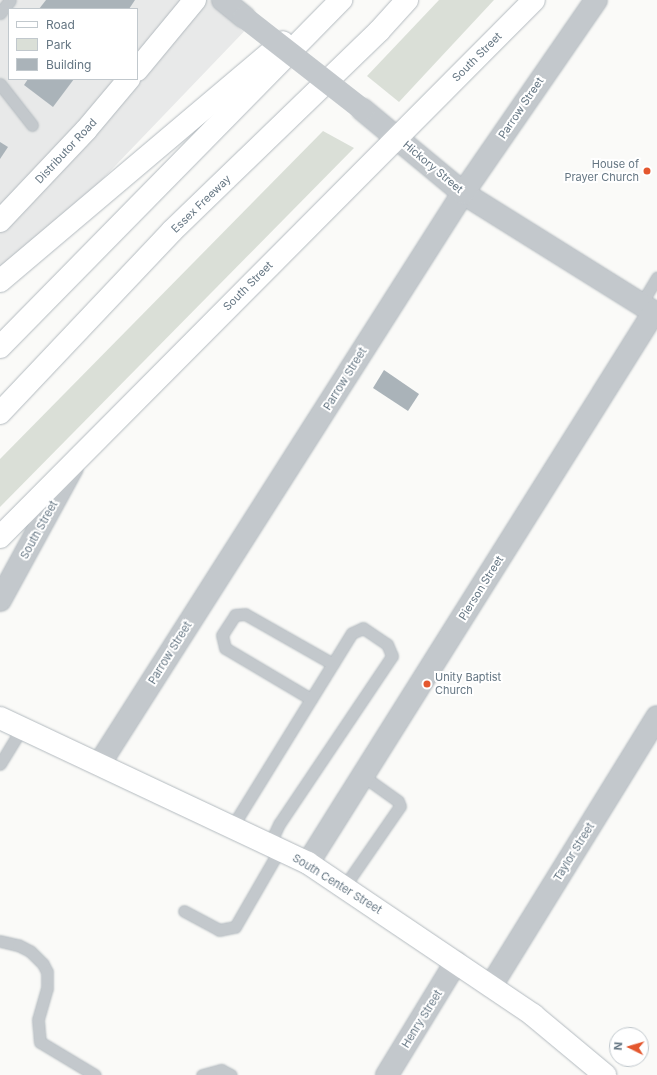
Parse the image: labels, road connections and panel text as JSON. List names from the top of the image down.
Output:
{
  "streets": {
    "main road": [
      "South Street",
      "Distributor Road",
      "Essex Freeway",
      "South Center Street"
    ],
    "street": [
      "Parrow Street",
      "Hickory Street",
      "Pierson Street",
      "Taylor Street",
      "Henry Street"
    ]
  },
  "crossings": [
    ["South Street", "Hickory Street"],
    ["Parrow Street", "Hickory Street"],
    ["Parrow Street", "South Center Street"],
    ["Hickory Street", "Pierson Street"],
    ["Pierson Street", "South Center Street"],
    ["Taylor Street", "South Center Street"],
    ["South Center Street", "Henry Street"]
  ],
  "places": ["House of Prayer Church", "Unity Baptist Church"],
  "legend": ["Road", "Park", "Building"],
  "north": "left"
}
